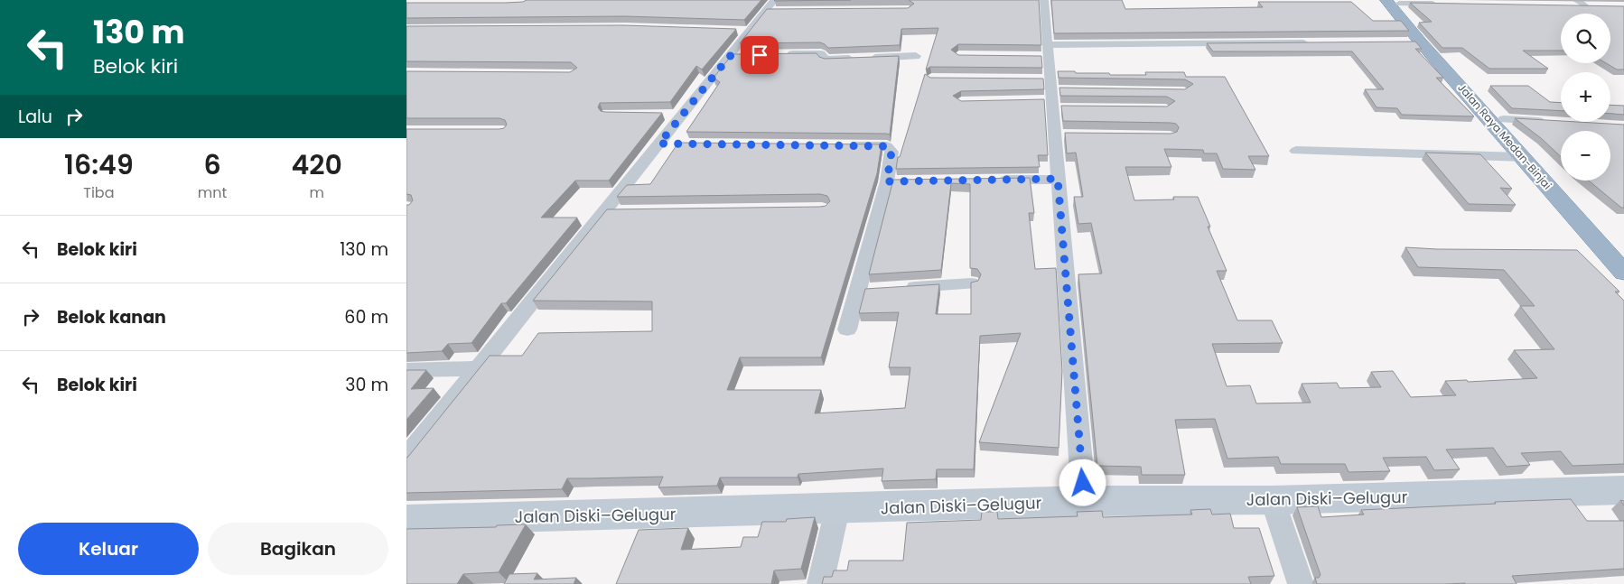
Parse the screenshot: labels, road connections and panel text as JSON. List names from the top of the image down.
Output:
{
  "streets": {
    "highway": ["Jalan Raya Medan-Binjai"],
    "main road": ["Jalan Diski–Gelugur"]
  },
  "page": {
    "turn": ["130 m", "Belok kiri"],
    "map_buttons": ["+", "−"],
    "then": "Lalu",
    "eta": [
      "16:49",
      "Tiba",
      "6",
      "mnt",
      "420",
      "m"
    ],
    "list": [
      {
        "name": "Belok kiri",
        "value": "130 m"
      },
      {
        "name": "Belok kanan",
        "value": "60 m"
      },
      {
        "name": "Belok kiri",
        "value": "30 m"
      }
    ],
    "buttons": ["Keluar", "Bagikan"]
  }
}
